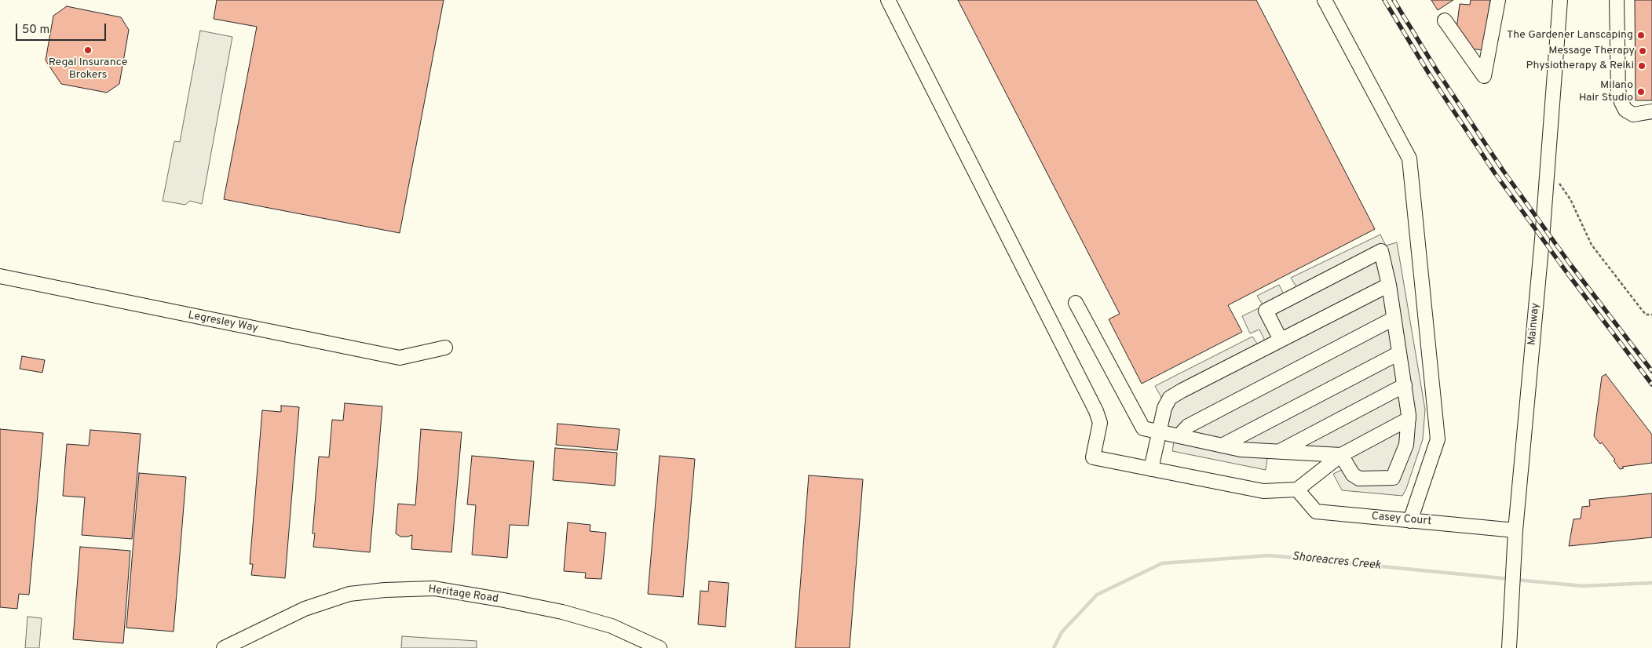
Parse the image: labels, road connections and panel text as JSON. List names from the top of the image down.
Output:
{
  "streets": {
    "street": [
      "Legresley Way",
      "Mainway",
      "Casey Court",
      "Heritage Road"
    ]
  },
  "crossings": [
    ["Mainway", "Casey Court"]
  ],
  "water": ["Shoreacres Creek"],
  "places": [
    "The Gardener Lanscaping",
    "Regal Insurance Brokers",
    "Message Therapy",
    "Physiotherapy & Reiki",
    "Milano Hair Studio"
  ],
  "scale_bar": "50 m"
}
